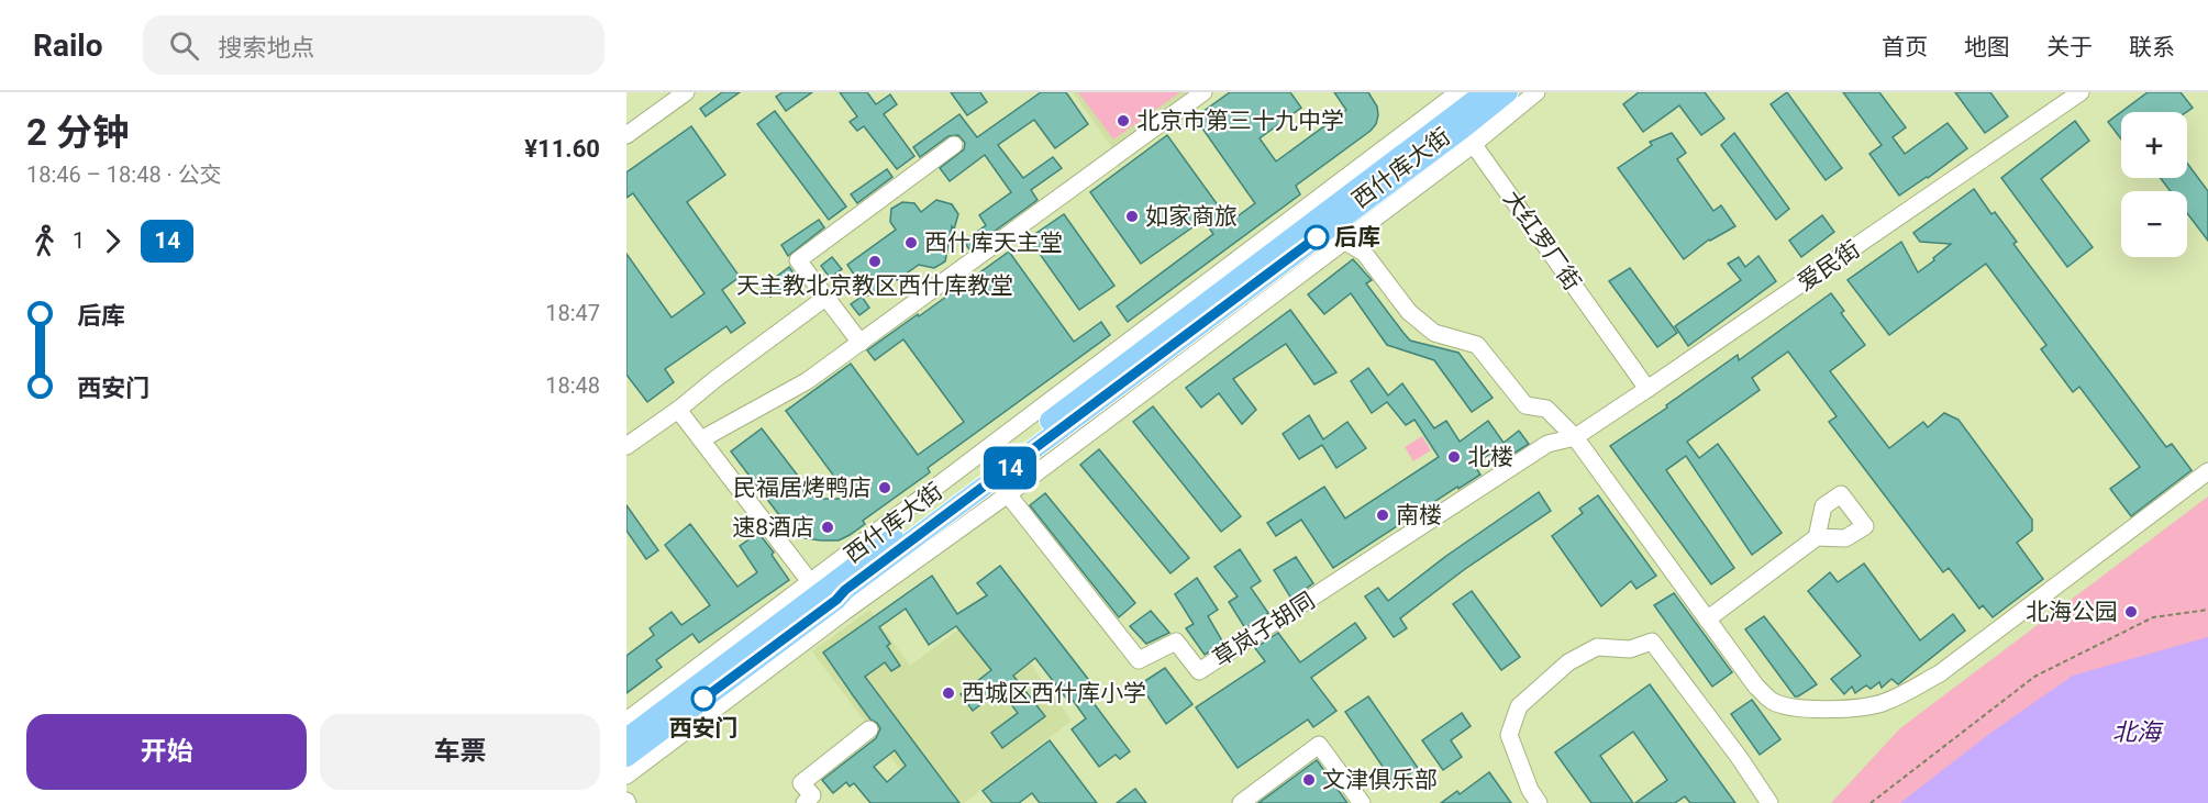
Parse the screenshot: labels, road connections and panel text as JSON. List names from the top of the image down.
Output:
{
  "streets": {
    "main road": ["西什库大街"],
    "street": ["大红罗厂街", "爱民街", "草岚子胡同"]
  },
  "crossings": [
    ["西什库大街", "大红罗厂街"],
    ["西什库大街", "草岚子胡同"],
    ["大红罗厂街", "爱民街"],
    ["爱民街", "草岚子胡同"]
  ],
  "water": ["北海"],
  "places": [
    "北京市第三十九中学",
    "如家商旅",
    "后库",
    "西什库天主堂",
    "天主教北京教区西什库教堂",
    "北楼",
    "民福居烤鸭店",
    "南楼",
    "速8酒店",
    "北海公园",
    "西城区西什库小学",
    "西安门",
    "文津俱乐部"
  ],
  "lines": ["bus line 14"],
  "page": {
    "header": "Railo",
    "search": "搜索地点",
    "nav": [
      "首页",
      "地图",
      "关于",
      "联系"
    ],
    "heading": ["2 分钟", "18:46 – 18:48 · 公交", "¥11.60"],
    "on_map": "14",
    "map_buttons": ["+", "−"],
    "legs": ["1", "14"],
    "list": [
      {
        "name": "后库",
        "value": "18:47"
      },
      {
        "name": "西安门",
        "value": "18:48"
      }
    ],
    "buttons": ["开始", "车票"]
  }
}
